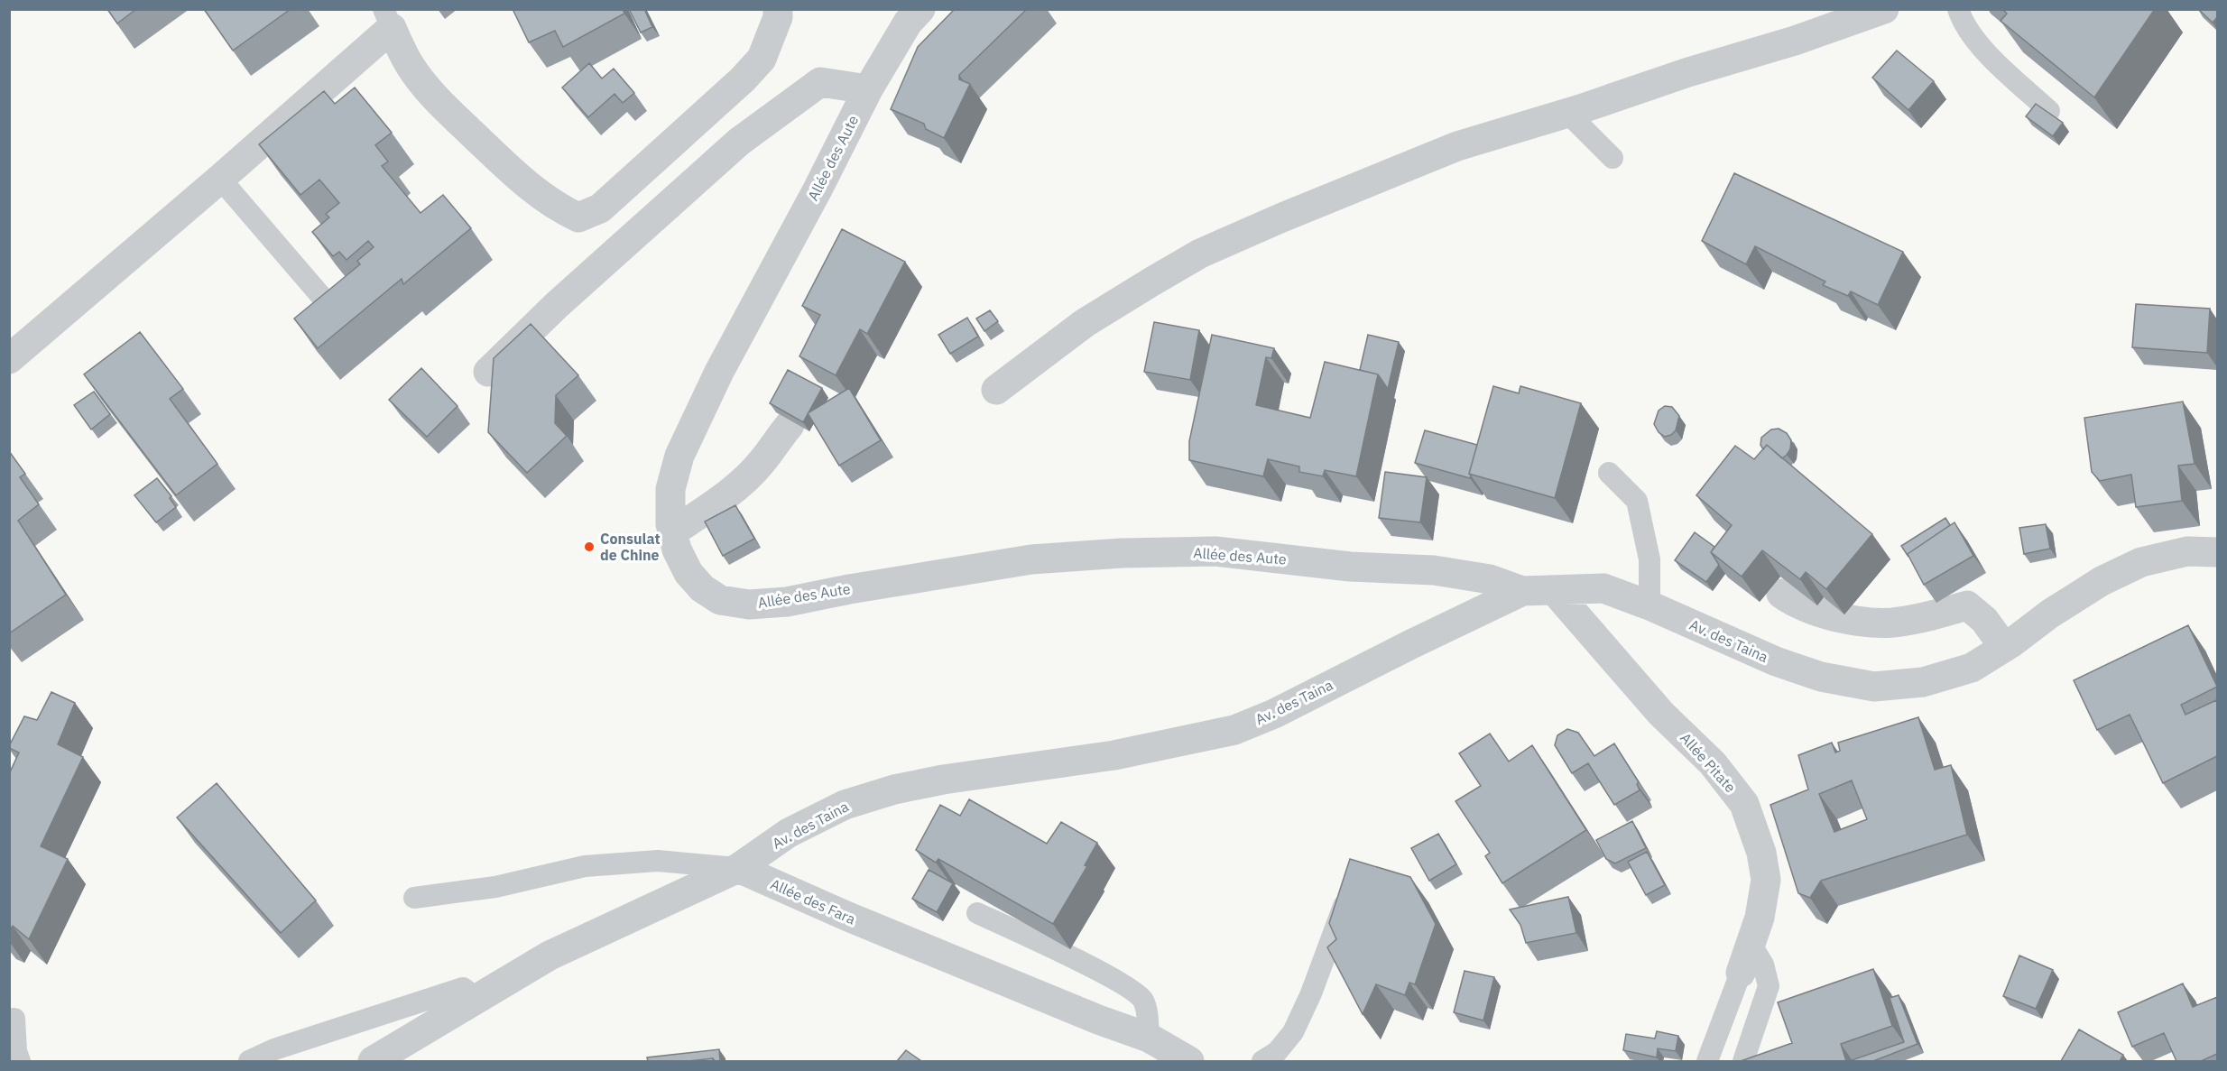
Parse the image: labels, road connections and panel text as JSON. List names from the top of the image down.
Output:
{
  "streets": {
    "street": [
      "Allée des Aute",
      "Av. des Taina",
      "Allée Pitate",
      "Allée des Fara"
    ]
  },
  "crossings": [
    ["Allée des Aute", "Av. des Taina"],
    ["Av. des Taina", "Allée Pitate"],
    ["Av. des Taina", "Allée des Fara"]
  ],
  "places": ["Consulat de Chine"]
}
